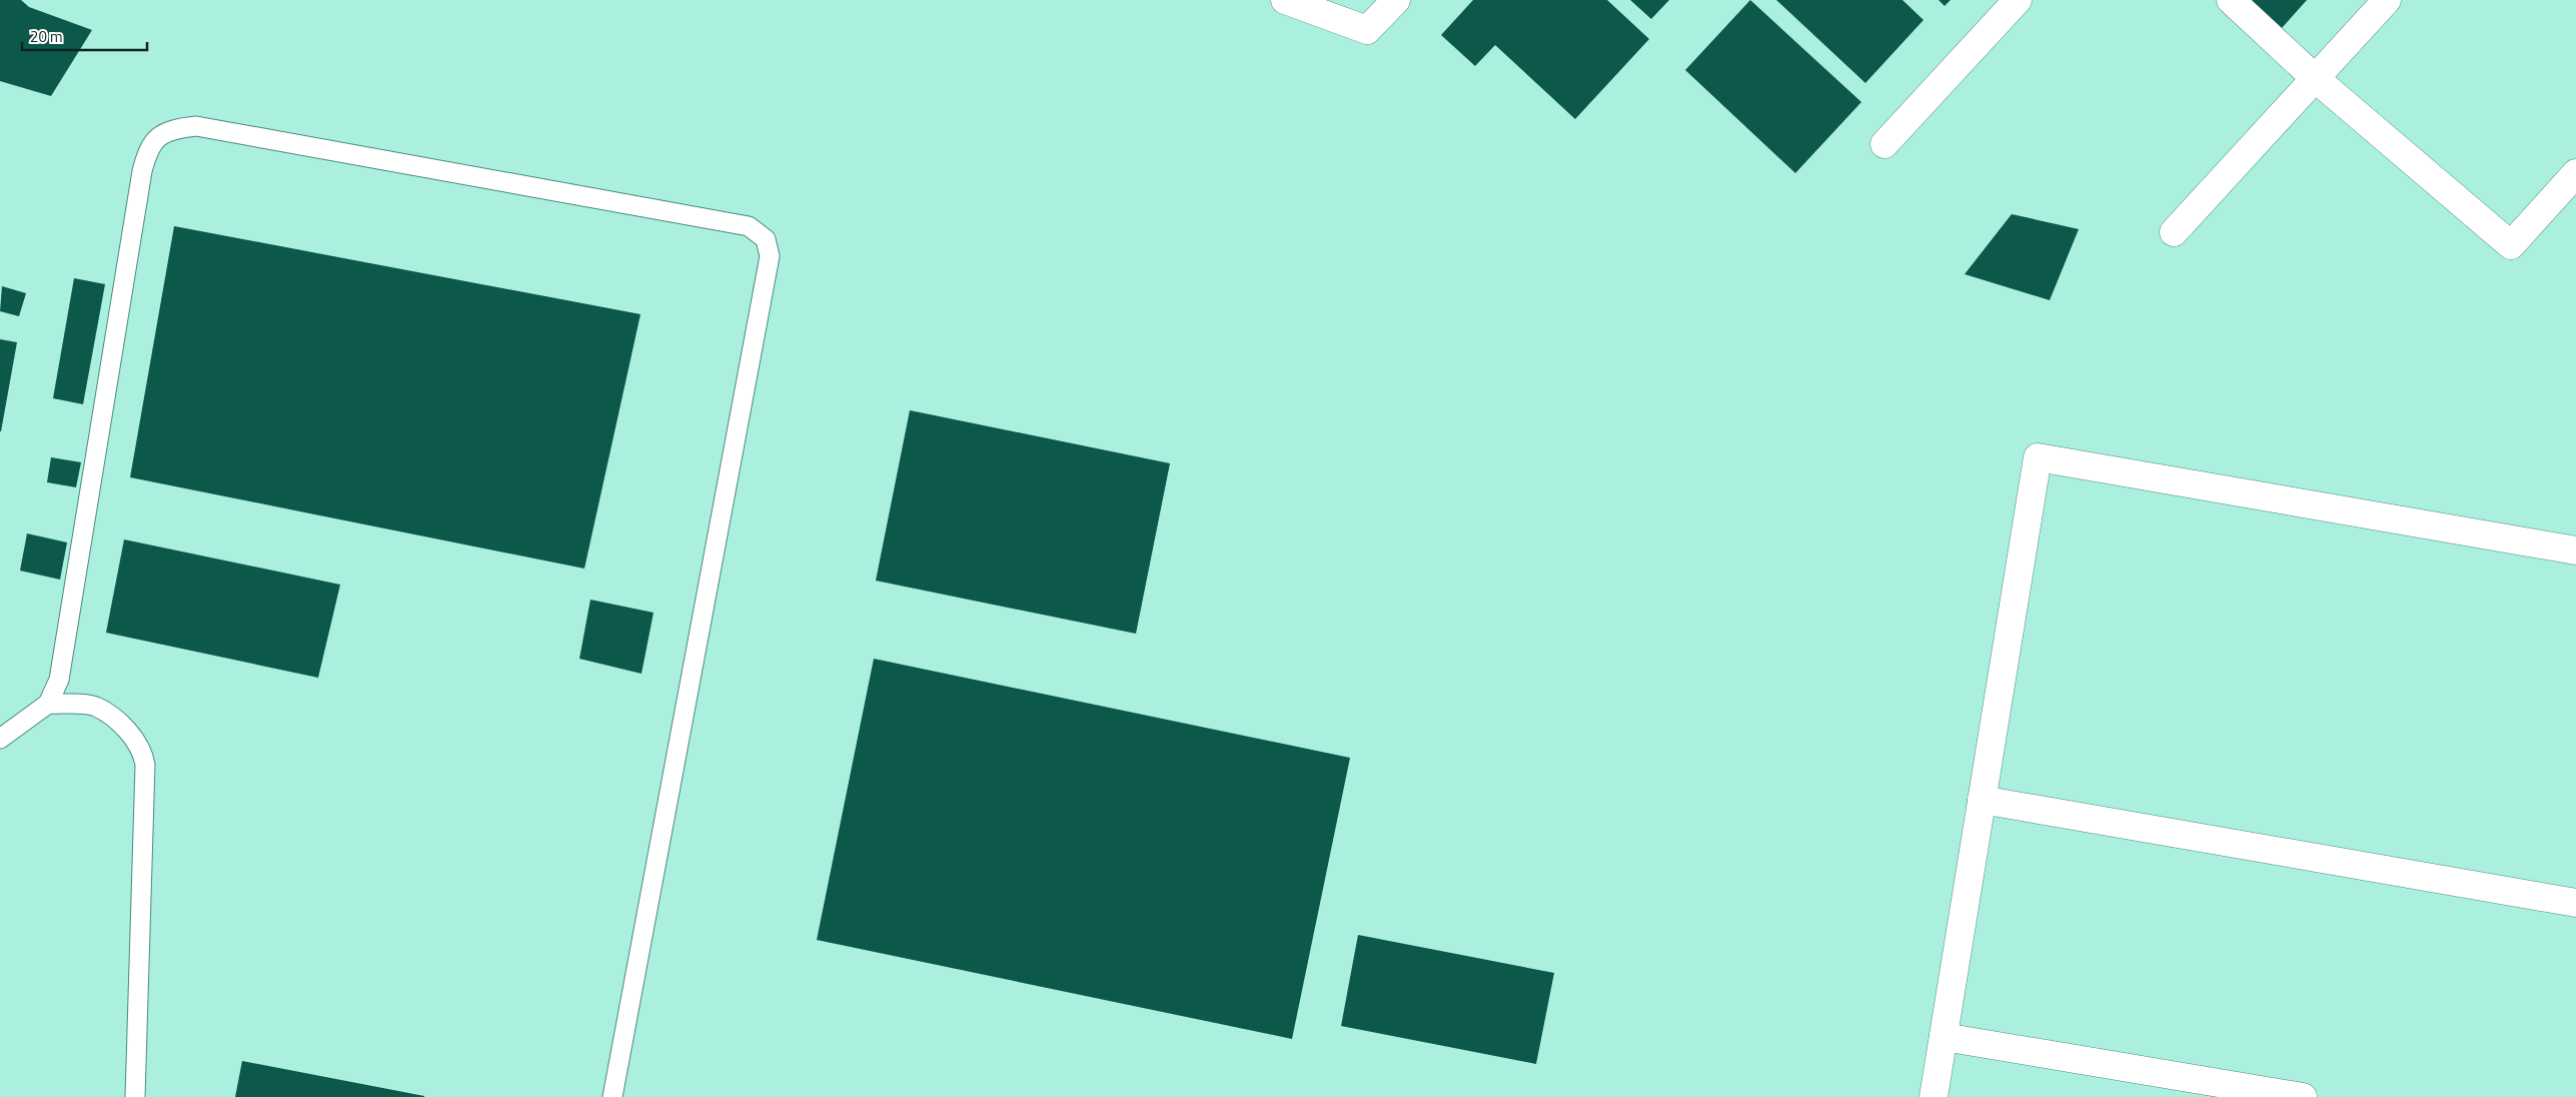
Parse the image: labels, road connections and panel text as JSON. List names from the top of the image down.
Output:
{
  "scale_bar": "20 m"
}
